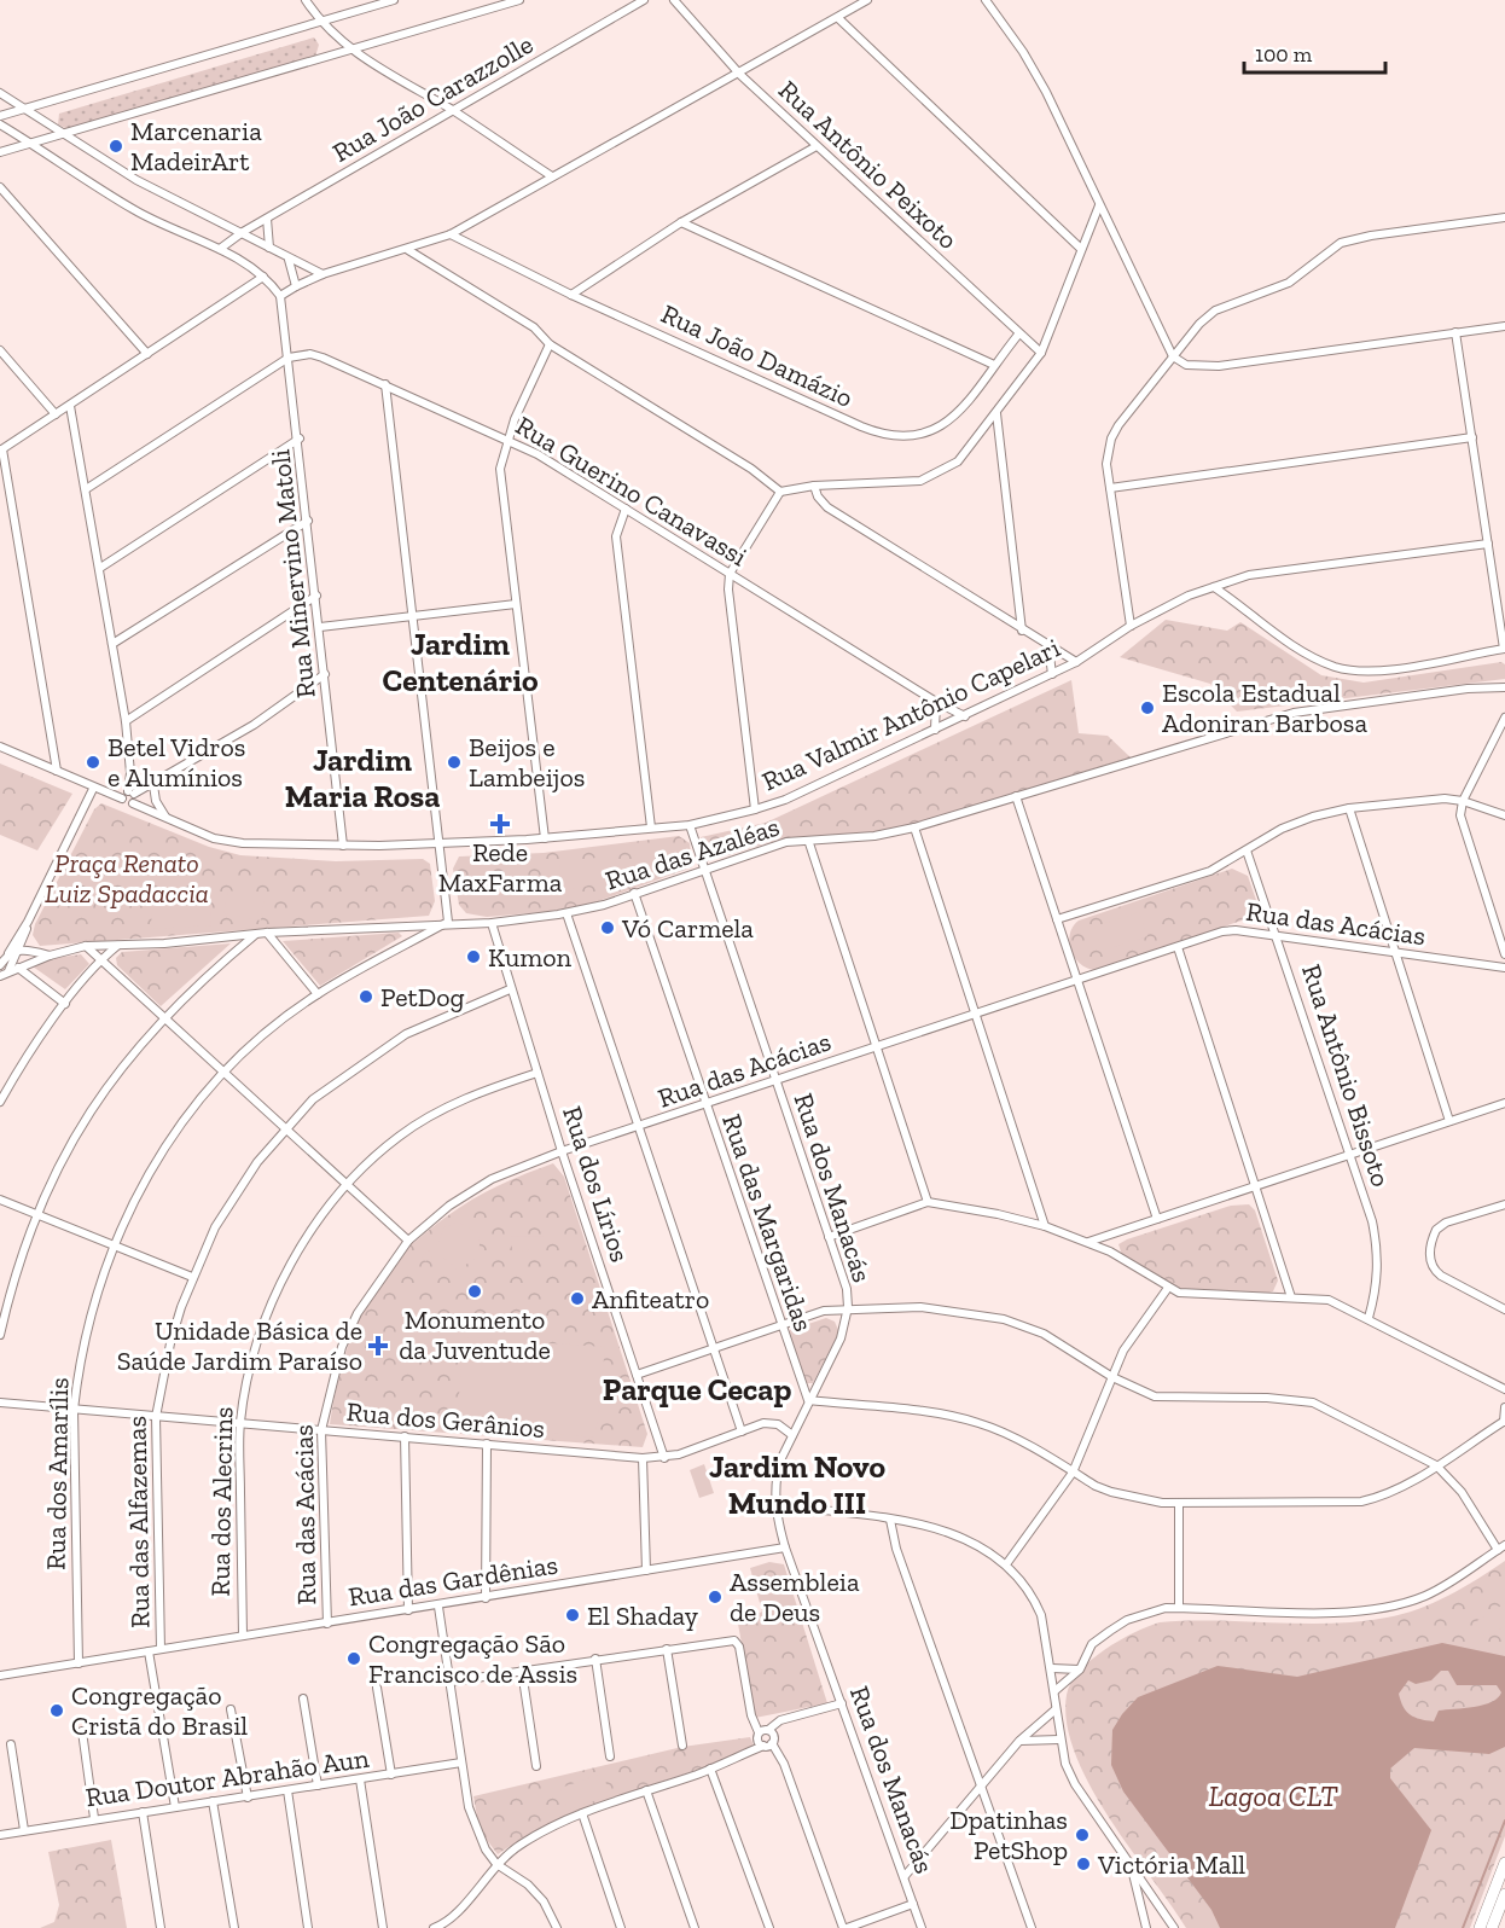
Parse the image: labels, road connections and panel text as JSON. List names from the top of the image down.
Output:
{
  "streets": {
    "street": [
      "Rua João Carazzolle",
      "Rua Antônio Peixoto",
      "Rua João Damázio",
      "Rua Guerino Canavassi",
      "Rua Minervino Matoli",
      "Rua Valmir Antônio Capelari",
      "Rua das Azaléas",
      "Rua das Acácias",
      "Rua Antônio Bissoto",
      "Rua dos Lírios",
      "Rua dos Manacás",
      "Rua das Margaridas",
      "Rua dos Gerânios",
      "Rua dos Amarílis",
      "Rua dos Alecrins",
      "Rua das Alfazemas",
      "Rua das Gardênias",
      "Rua Doutor Abrahão Aun"
    ]
  },
  "crossings": [
    ["Rua Antônio Peixoto", "Rua João Damázio"],
    ["Rua Guerino Canavassi", "Rua Minervino Matoli"],
    ["Rua Guerino Canavassi", "Rua Valmir Antônio Capelari"],
    ["Rua Minervino Matoli", "Rua Valmir Antônio Capelari"],
    ["Rua Valmir Antônio Capelari", "Rua dos Manacás"],
    ["Rua das Azaléas", "Rua dos Lírios"],
    ["Rua das Azaléas", "Rua dos Manacás"],
    ["Rua das Azaléas", "Rua das Margaridas"],
    ["Rua das Azaléas", "Rua dos Amarílis"],
    ["Rua das Acácias", "Rua Antônio Bissoto"],
    ["Rua das Acácias", "Rua dos Lírios"],
    ["Rua das Acácias", "Rua dos Manacás"],
    ["Rua das Acácias", "Rua das Margaridas"],
    ["Rua das Acácias", "Rua dos Gerânios"],
    ["Rua das Acácias", "Rua das Gardênias"],
    ["Rua dos Lírios", "Rua dos Gerânios"],
    ["Rua dos Lírios", "Rua dos Alecrins"],
    ["Rua dos Lírios", "Rua das Alfazemas"],
    ["Rua dos Manacás", "Rua das Margaridas"],
    ["Rua dos Manacás", "Rua dos Gerânios"],
    ["Rua dos Manacás", "Rua das Gardênias"],
    ["Rua dos Gerânios", "Rua dos Amarílis"],
    ["Rua dos Gerânios", "Rua dos Alecrins"],
    ["Rua dos Gerânios", "Rua das Alfazemas"],
    ["Rua dos Amarílis", "Rua das Gardênias"],
    ["Rua dos Alecrins", "Rua das Gardênias"],
    ["Rua das Alfazemas", "Rua das Gardênias"]
  ],
  "districts": [
    "Jardim Centenário",
    "Jardim Maria Rosa",
    "Parque Cecap",
    "Jardim Novo Mundo III"
  ],
  "water": ["Lagoa CLT"],
  "parks": ["Praça Renato Luiz Spadaccia"],
  "places": {
    "other": [
      "Marcenaria MadeirArt",
      "Escola Estadual Adoniran Barbosa",
      "Betel Vidros e Alumínios",
      "Beijos e Lambeijos",
      "Vó Carmela",
      "Kumon",
      "PetDog",
      "Monumento da Juventude",
      "Anfiteatro",
      "Assembleia de Deus",
      "El Shaday",
      "Congregação São Francisco de Assis",
      "Congregação Cristã do Brasil",
      "Dpatinhas PetShop",
      "Victória Mall"
    ],
    "health": ["Rede MaxFarma", "Unidade Básica de Saúde Jardim Paraíso"]
  },
  "scale_bar": "100 m"
}
